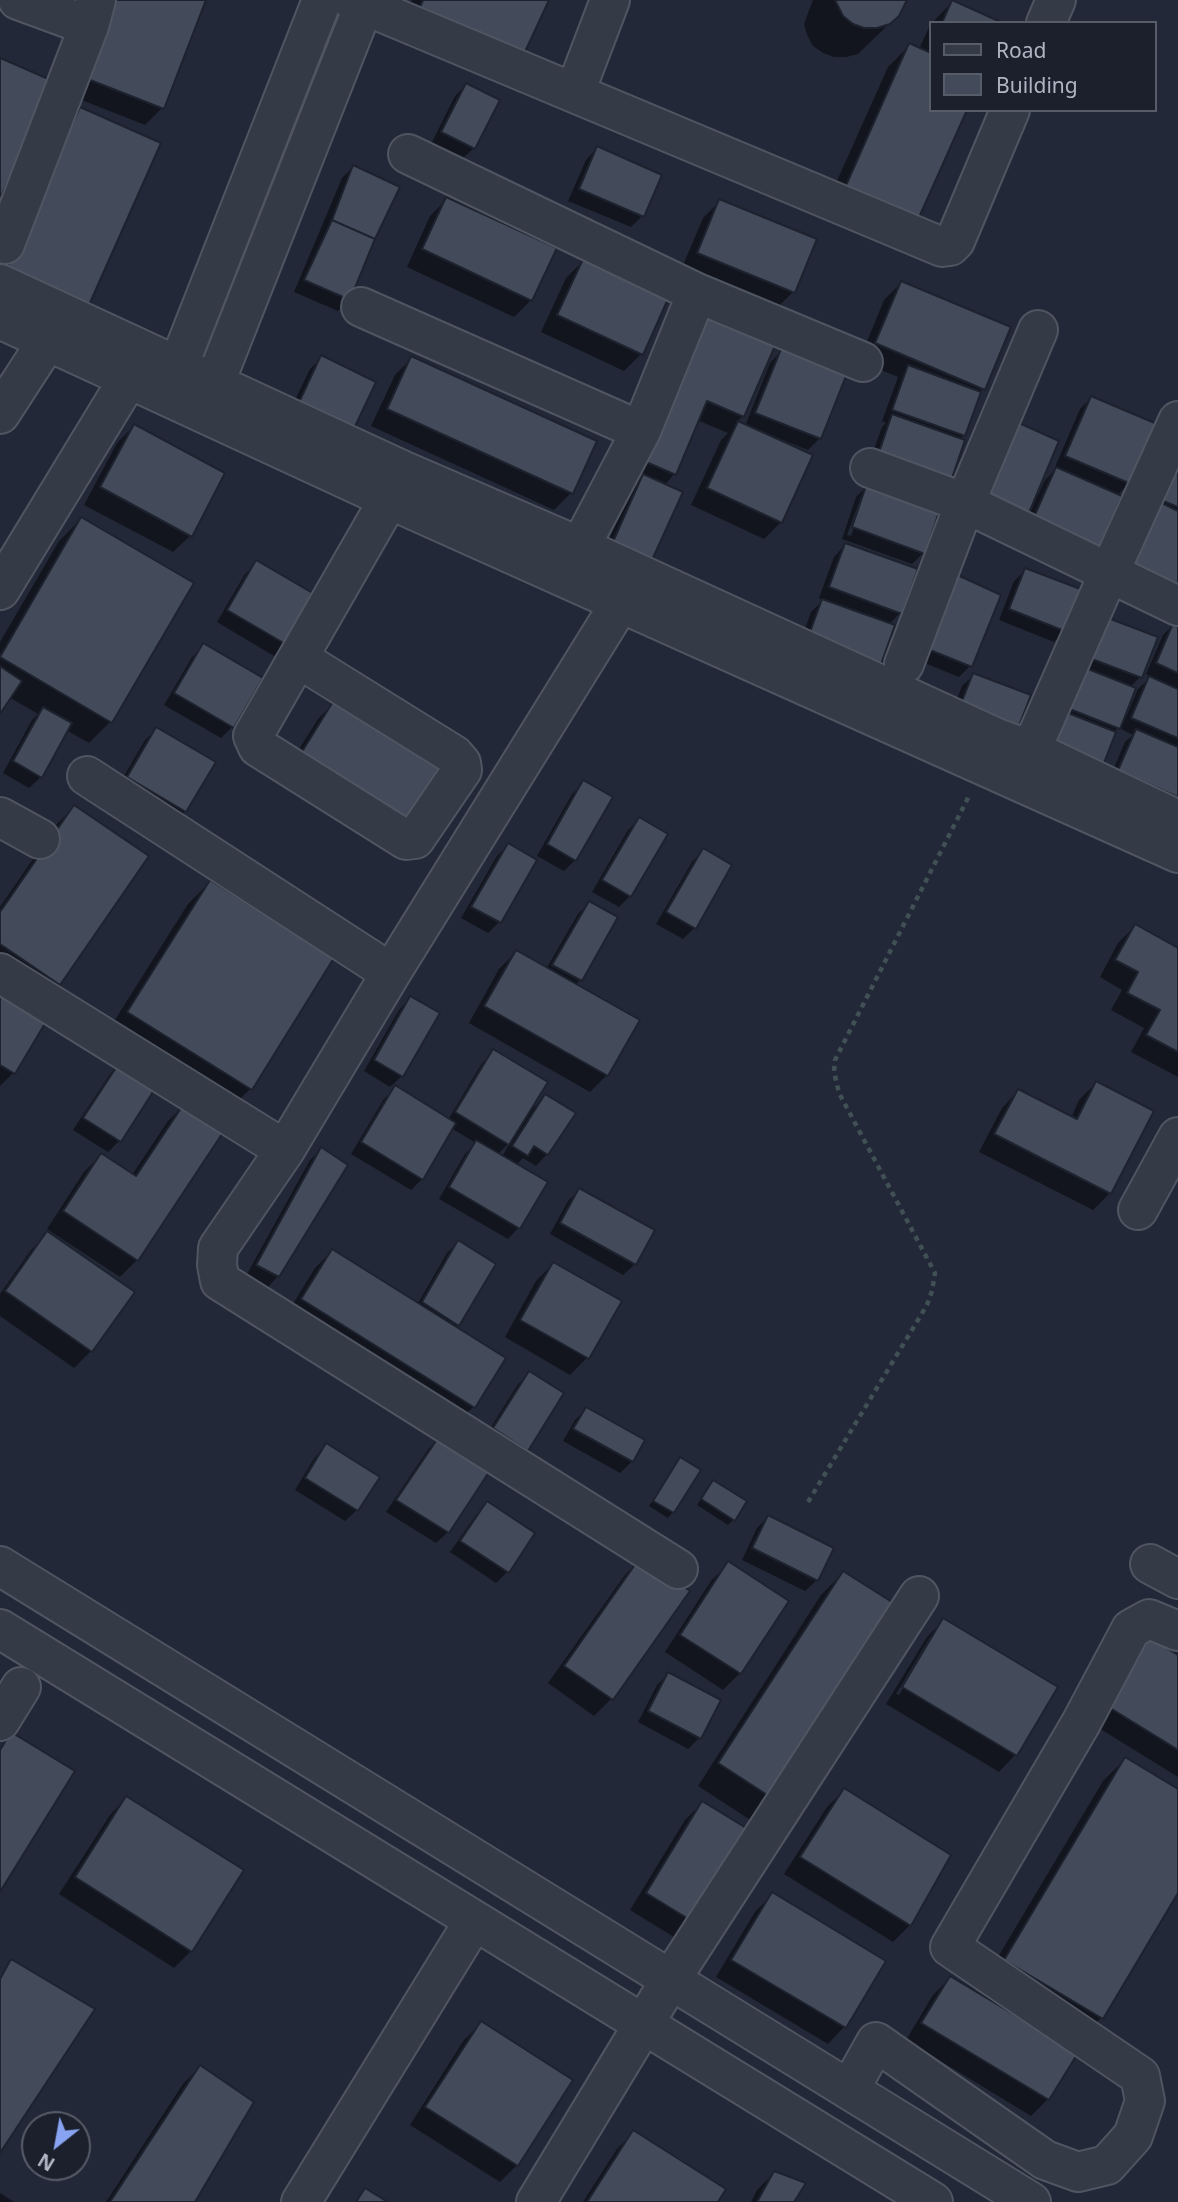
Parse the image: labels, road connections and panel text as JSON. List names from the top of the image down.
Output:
{
  "legend": ["Road", "Building"],
  "north": "bottom left"
}
